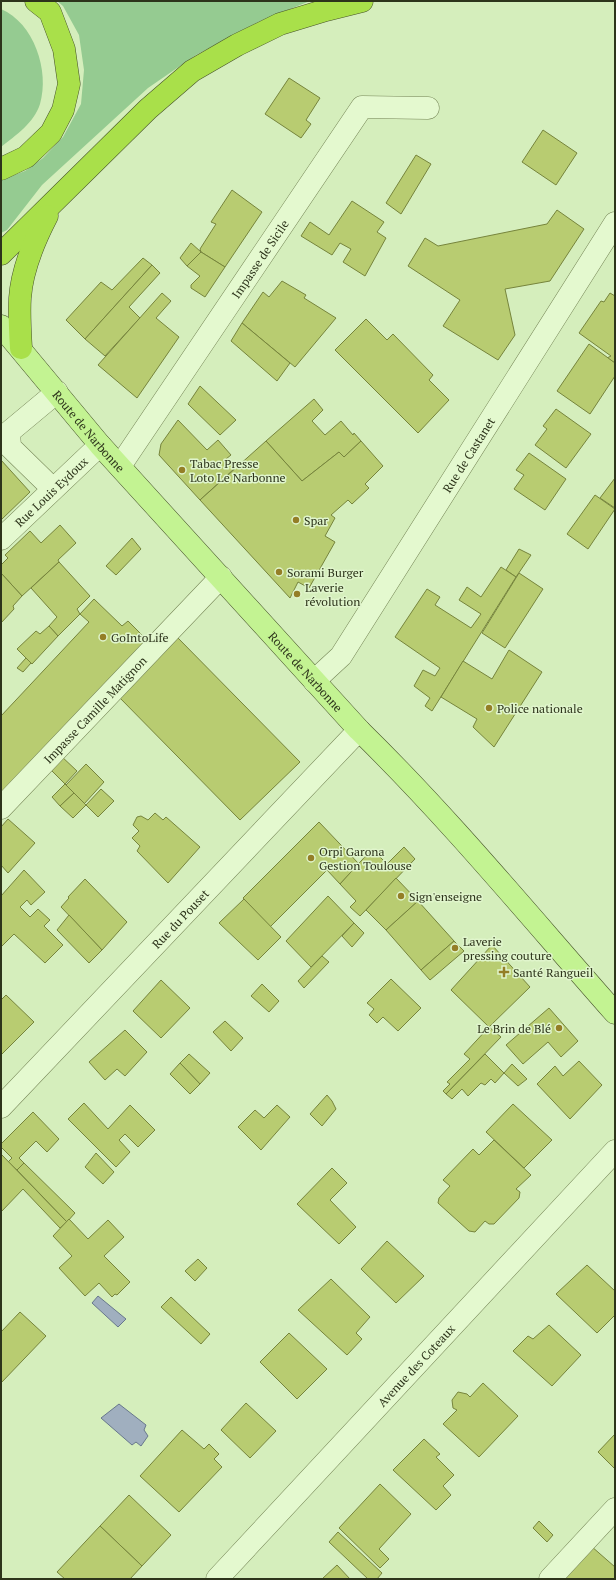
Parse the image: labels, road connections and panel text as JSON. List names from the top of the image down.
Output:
{
  "streets": {
    "main road": ["Route de Narbonne"],
    "street": [
      "Impasse de Sicile",
      "Rue de Castanet",
      "Rue Louis Eydoux",
      "Impasse Camille Matignon",
      "Rue du Pouset",
      "Avenue des Coteaux"
    ]
  },
  "crossings": [
    ["Impasse de Sicile", "Route de Narbonne"],
    ["Route de Narbonne", "Rue de Castanet"],
    ["Route de Narbonne", "Rue Louis Eydoux"],
    ["Route de Narbonne", "Impasse Camille Matignon"],
    ["Route de Narbonne", "Rue du Pouset"]
  ],
  "places": {
    "other": [
      "Tabac Presse Loto Le Narbonne",
      "Spar",
      "Sorami Burger",
      "Laverie révolution",
      "GoIntoLife",
      "Police nationale",
      "Orpi Garona Gestion Toulouse",
      "Sign'enseigne",
      "Laverie pressing couture",
      "Le Brin de Blé"
    ],
    "health": ["Santé Rangueil"]
  }
}
